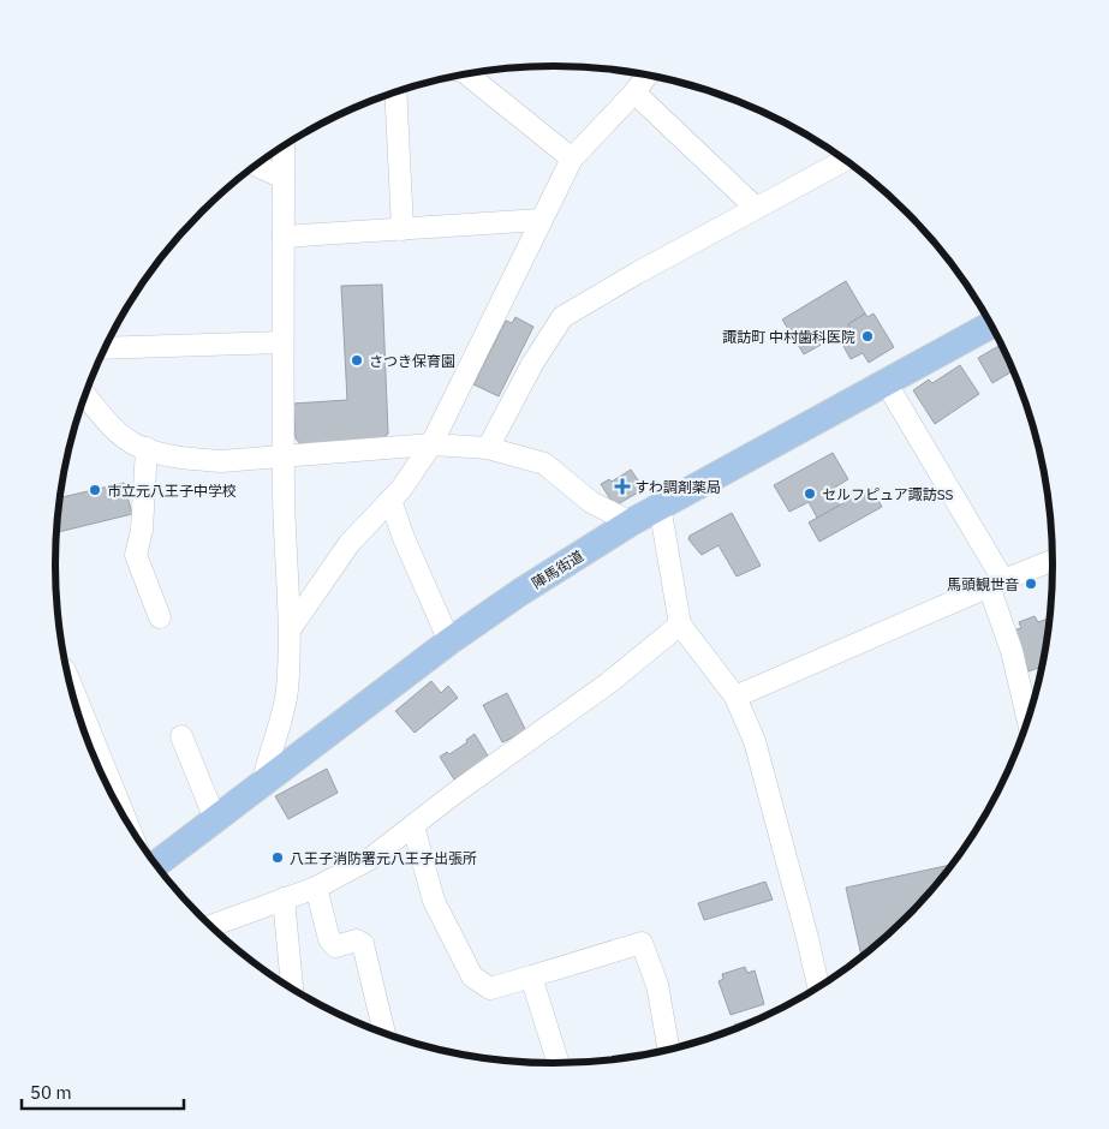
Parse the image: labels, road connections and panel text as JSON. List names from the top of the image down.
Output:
{
  "streets": {
    "main road": ["陣馬街道"]
  },
  "places": {
    "other": [
      "諏訪町 中村歯科医院",
      "さつき保育園",
      "市立元八王子中学校",
      "セルフピュア諏訪SS",
      "馬頭観世音",
      "八王子消防署元八王子出張所"
    ],
    "health": ["すわ調剤薬局"]
  },
  "scale_bar": "50 m"
}
